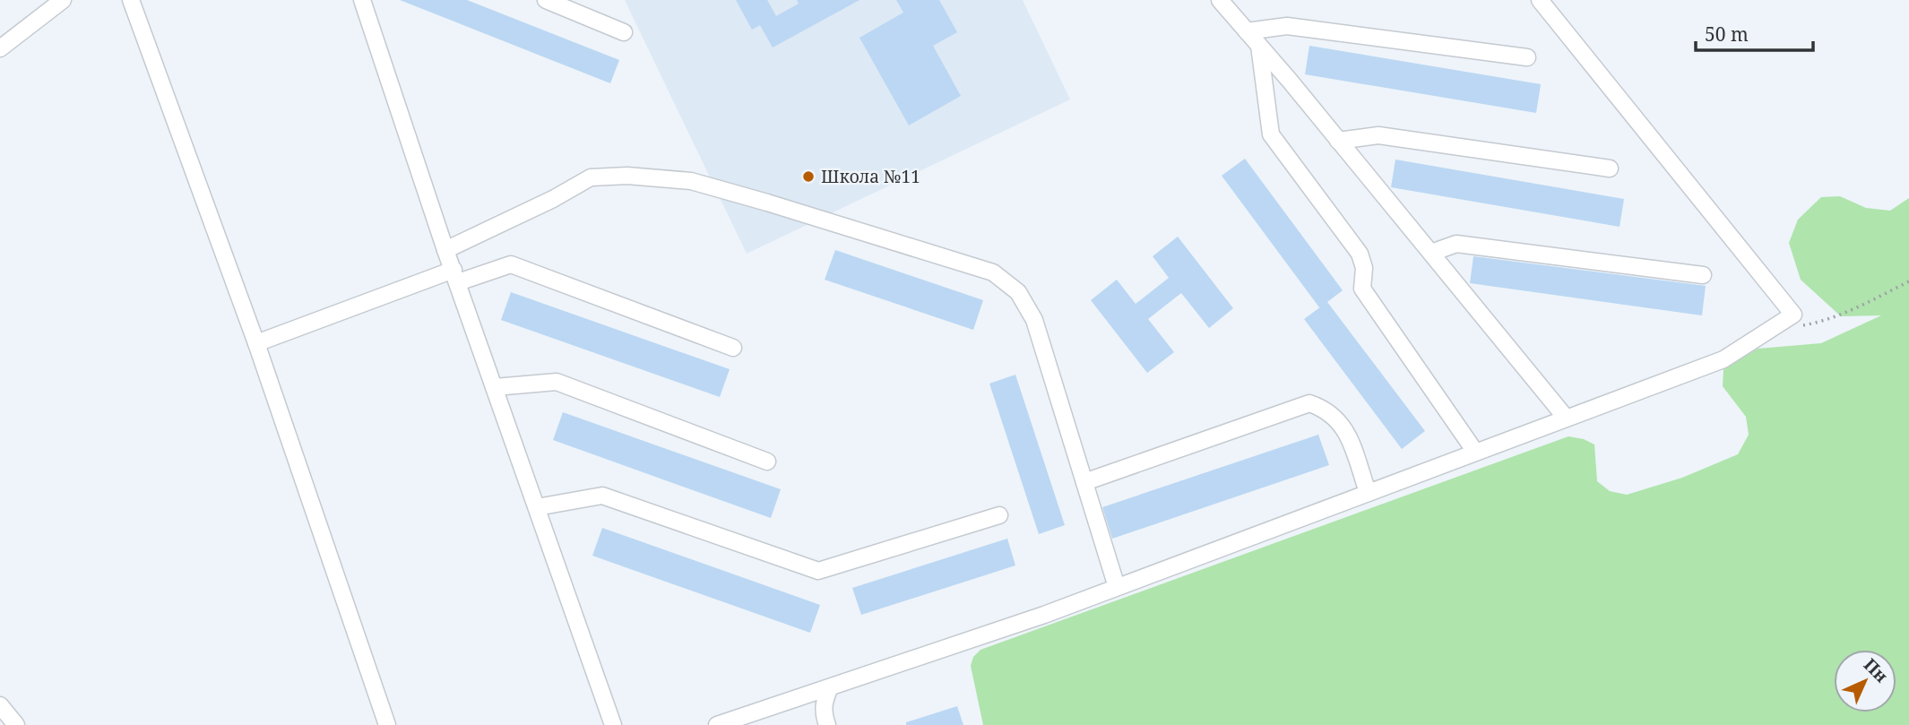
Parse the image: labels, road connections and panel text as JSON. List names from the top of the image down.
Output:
{
  "places": ["Школа №11"],
  "scale_bar": "50 m",
  "north": "top right"
}
